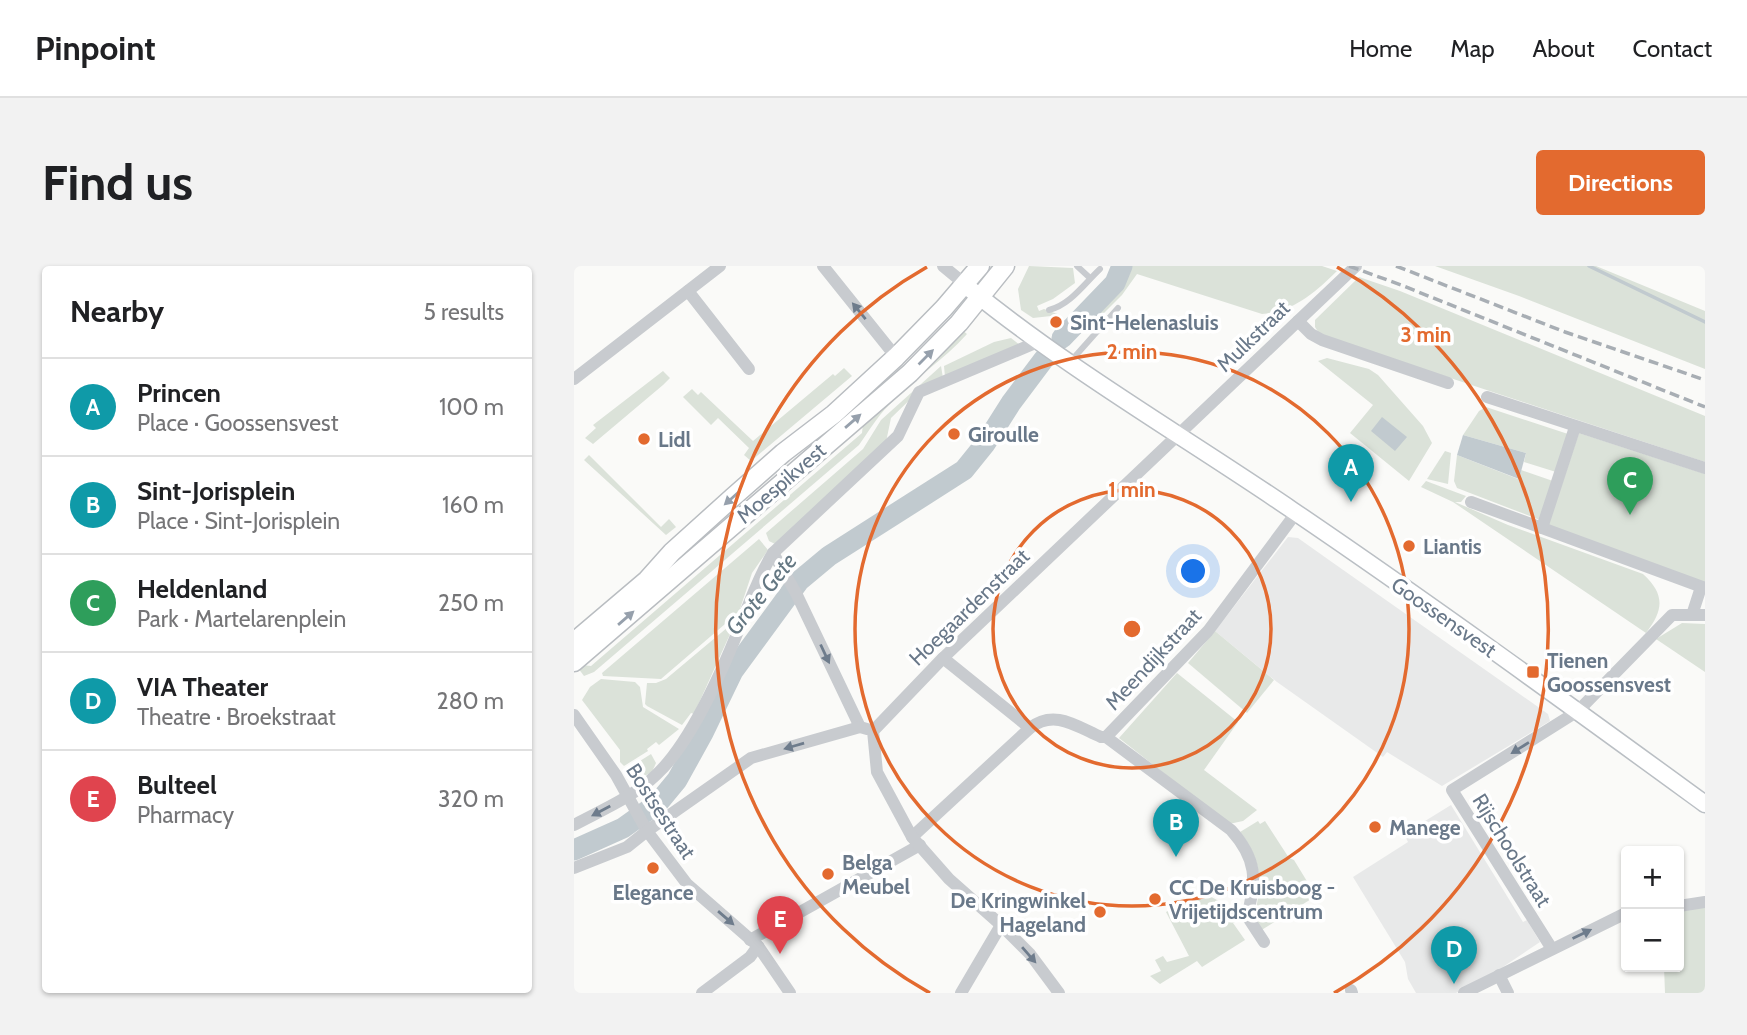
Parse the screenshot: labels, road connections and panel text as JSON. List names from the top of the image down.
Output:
{
  "streets": {
    "main road": ["Moespikvest"],
    "street": [
      "Mulkstraat",
      "Hoegaardenstraat",
      "Goossensvest",
      "Meendijkstraat",
      "Bostsestraat",
      "Rijschoolstraat"
    ]
  },
  "crossings": [
    ["Mulkstraat", "Hoegaardenstraat"],
    ["Mulkstraat", "Goossensvest"],
    ["Moespikvest", "Goossensvest"],
    ["Hoegaardenstraat", "Goossensvest"],
    ["Goossensvest", "Meendijkstraat"],
    ["Goossensvest", "Rijschoolstraat"],
    ["Meendijkstraat", "Bostsestraat"]
  ],
  "one_way": ["Bostsestraat"],
  "water": ["Grote Gete"],
  "places": {
    "other": [
      "Sint-Helenasluis",
      "Giroulle",
      "Lidl",
      "Liantis",
      "Manege",
      "Elegance",
      "Belga Meubel",
      "CC De Kruisboog - Vrijetijdscentrum",
      "De Kringwinkel Hageland"
    ],
    "transit": ["Tienen Goossensvest"]
  },
  "page": {
    "header": "Pinpoint",
    "nav": [
      "Home",
      "Map",
      "About",
      "Contact"
    ],
    "buttons": "Directions",
    "title": "Find us",
    "heading": ["Nearby", "5 results"],
    "list": [
      {
        "mark": "A",
        "name": "Princen",
        "note": "Place · Goossensvest",
        "value": "100 m"
      },
      {
        "mark": "B",
        "name": "Sint-Jorisplein",
        "note": "Place · Sint-Jorisplein",
        "value": "160 m"
      },
      {
        "mark": "C",
        "name": "Heldenland",
        "note": "Park · Martelarenplein",
        "value": "250 m"
      },
      {
        "mark": "D",
        "name": "VIA Theater",
        "note": "Theatre · Broekstraat",
        "value": "280 m"
      },
      {
        "mark": "E",
        "name": "Bulteel",
        "note": "Pharmacy",
        "value": "320 m"
      }
    ],
    "pins": [
      "A",
      "C",
      "B",
      "E",
      "D"
    ],
    "map_buttons": ["+", "−"]
  },
  "rings": ["3 min", "2 min", "1 min"]
}
